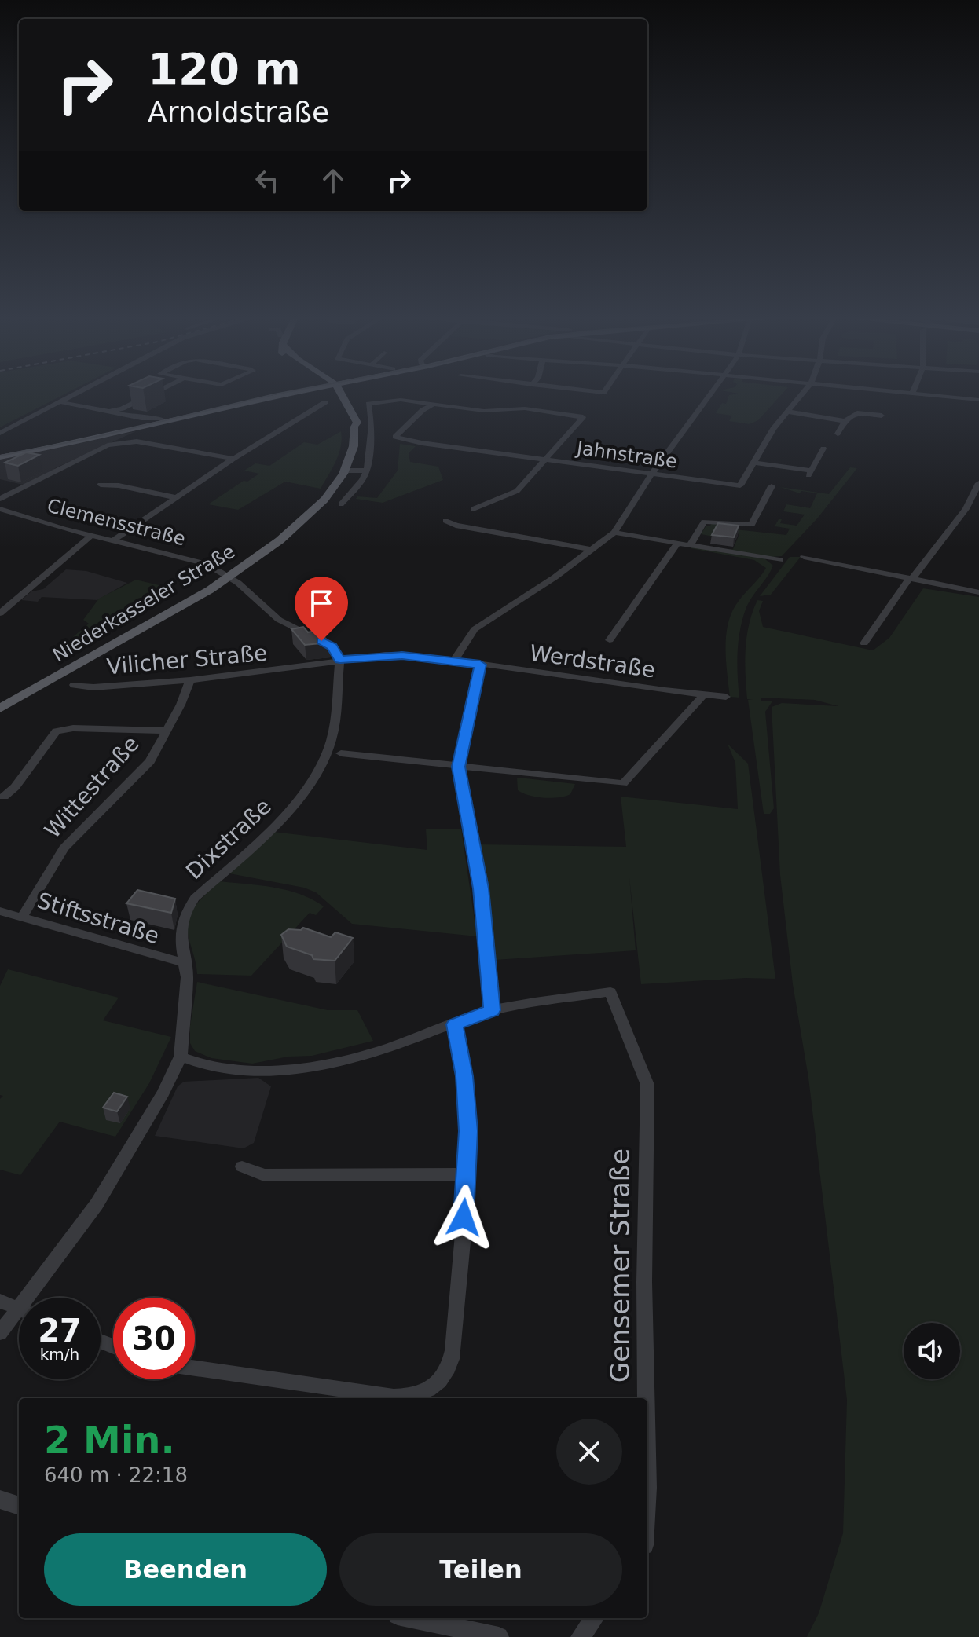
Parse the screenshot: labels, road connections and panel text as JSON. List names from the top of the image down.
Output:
{
  "streets": {
    "main road": ["Niederkasseler Straße"],
    "street": [
      "Jahnstraße",
      "Clemensstraße",
      "Vilicher Straße",
      "Werdstraße",
      "Wittestraße",
      "Dixstraße",
      "Stiftsstraße",
      "Gensemer Straße"
    ]
  },
  "crossings": [
    ["Clemensstraße", "Niederkasseler Straße"],
    ["Clemensstraße", "Vilicher Straße"],
    ["Clemensstraße", "Dixstraße"],
    ["Vilicher Straße", "Wittestraße"],
    ["Vilicher Straße", "Dixstraße"],
    ["Wittestraße", "Stiftsstraße"],
    ["Dixstraße", "Stiftsstraße"]
  ],
  "page": {
    "turn": ["120 m", "Arnoldstraße"],
    "speed": "27 km/h",
    "limit": "30",
    "heading": ["2 Min.", "640 m · 22:18"],
    "buttons": ["Beenden", "Teilen"]
  }
}
